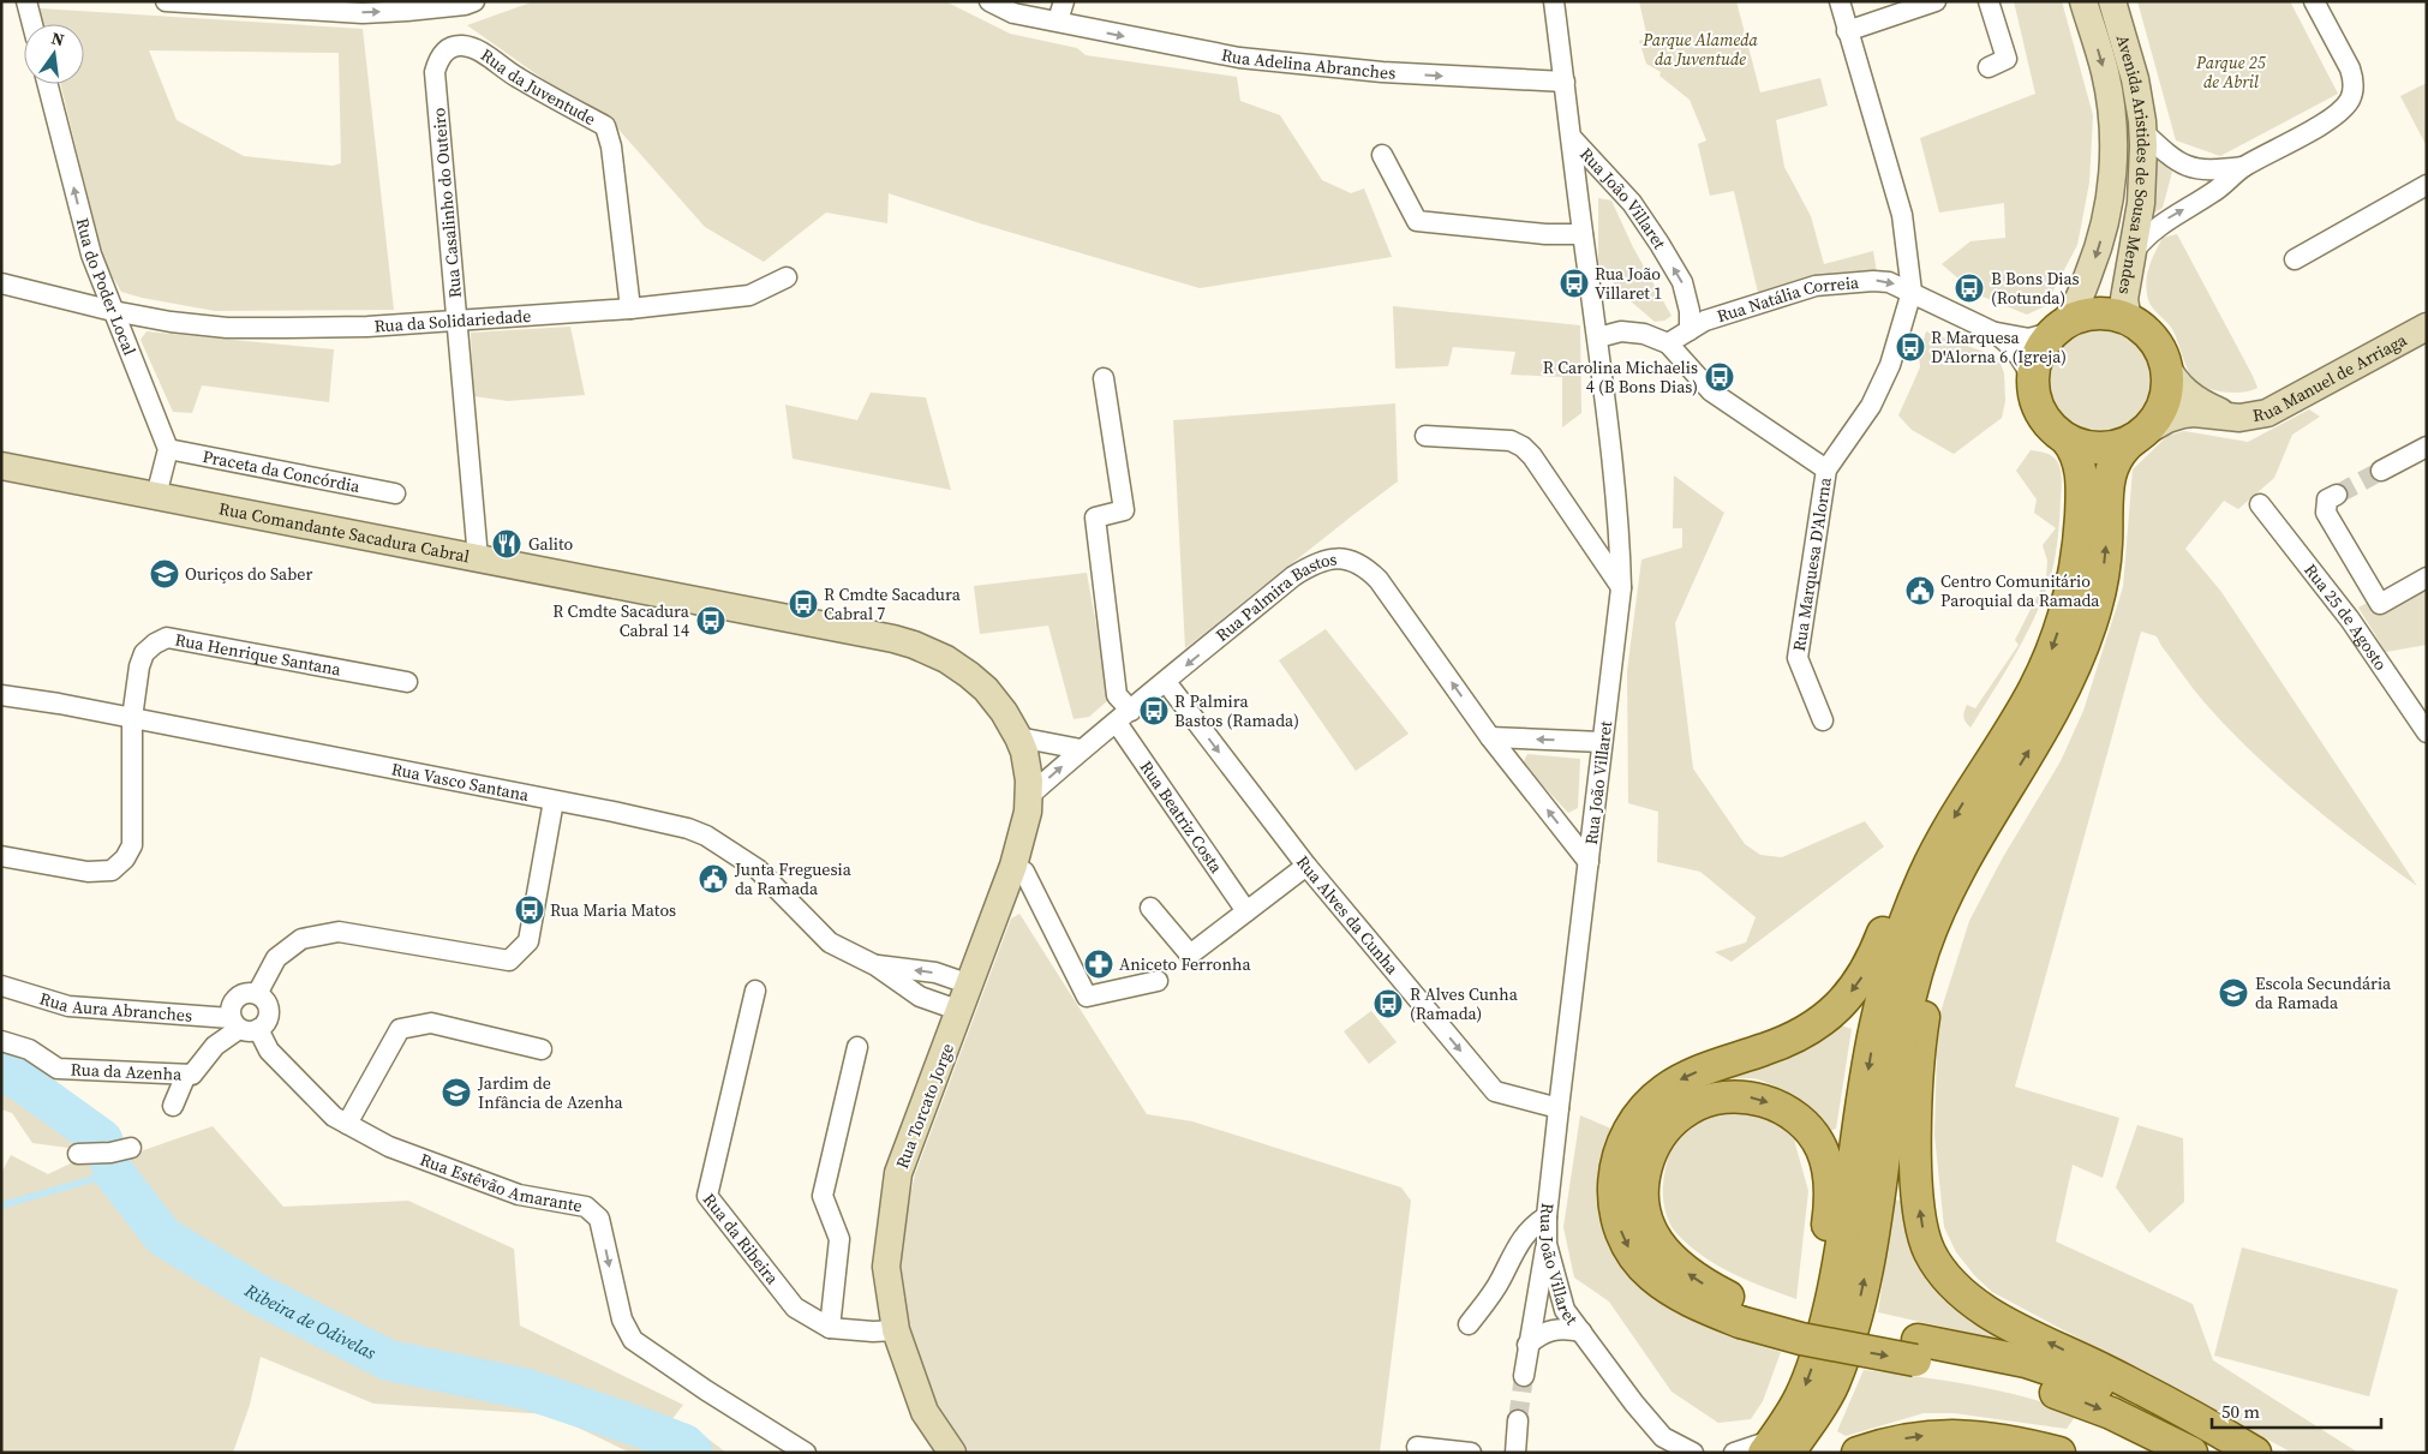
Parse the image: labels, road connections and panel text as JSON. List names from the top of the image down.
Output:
{
  "streets": {
    "main road": [
      "Avenida Aristides de Sousa Mendes",
      "Rua Manuel de Arriaga",
      "Rua Comandante Sacadura Cabral",
      "Rua Torcato Jorge"
    ],
    "street": [
      "Rua Adelina Abranches",
      "Rua da Juventude",
      "Rua João Villaret",
      "Rua Casalinho do Outeiro",
      "Rua do Poder Local",
      "Rua Natália Correia",
      "Rua da Solidariedade",
      "Praceta da Concórdia",
      "Rua Marquesa D'Alorna",
      "Rua Palmira Bastos",
      "Rua 25 de Agosto",
      "Rua Henrique Santana",
      "Rua Vasco Santana",
      "Rua Beatriz Costa",
      "Rua Alves da Cunha",
      "Rua Aura Abranches",
      "Rua da Azenha",
      "Rua Estêvão Amarante",
      "Rua da Ribeira"
    ]
  },
  "crossings": [
    ["Rua Adelina Abranches", "Rua João Villaret"],
    ["Rua da Juventude", "Rua Casalinho do Outeiro"],
    ["Rua da Juventude", "Rua da Solidariedade"],
    ["Avenida Aristides de Sousa Mendes", "Rua Manuel de Arriaga"],
    ["Rua João Villaret", "Rua Natália Correia"],
    ["Rua João Villaret", "Rua Palmira Bastos"],
    ["Rua João Villaret", "Rua Alves da Cunha"],
    ["Rua Casalinho do Outeiro", "Rua da Solidariedade"],
    ["Rua Casalinho do Outeiro", "Rua Comandante Sacadura Cabral"],
    ["Rua do Poder Local", "Rua da Solidariedade"],
    ["Rua do Poder Local", "Praceta da Concórdia"],
    ["Rua Natália Correia", "Rua Marquesa D'Alorna"],
    ["Rua Comandante Sacadura Cabral", "Rua Palmira Bastos"],
    ["Rua Comandante Sacadura Cabral", "Rua Torcato Jorge"],
    ["Rua Palmira Bastos", "Rua Beatriz Costa"],
    ["Rua Palmira Bastos", "Rua Alves da Cunha"],
    ["Rua Palmira Bastos", "Rua Torcato Jorge"],
    ["Rua Henrique Santana", "Rua Vasco Santana"],
    ["Rua Vasco Santana", "Rua Torcato Jorge"],
    ["Rua Aura Abranches", "Rua da Azenha"],
    ["Rua Aura Abranches", "Rua Estêvão Amarante"],
    ["Rua da Azenha", "Rua Estêvão Amarante"],
    ["Rua Torcato Jorge", "Rua da Ribeira"]
  ],
  "one_way": [
    "Rua Adelina Abranches",
    "Rua do Poder Local",
    "Rua Natália Correia",
    "Rua Alves da Cunha",
    "Rua Estêvão Amarante"
  ],
  "water": ["Ribeira de Odivelas"],
  "parks": ["Parque Alameda da Juventude", "Parque 25 de Abril"],
  "places": {
    "bus stop": [
      "Rua João Villaret 1",
      "B Bons Dias (Rotunda)",
      "R Marquesa D'Alorna 6 (Igreja)",
      "R Carolina Michaelis 4 (B Bons Dias)",
      "R Cmdte Sacadura Cabral 7",
      "R Cmdte Sacadura Cabral 14",
      "R Palmira Bastos (Ramada)",
      "Rua Maria Matos",
      "R Alves Cunha (Ramada)"
    ],
    "restaurant": ["Galito"],
    "school or university": ["Ouriços do Saber", "Escola Secundária da Ramada", "Jardim de Infância de Azenha"],
    "public building": ["Centro Comunitário Paroquial da Ramada", "Junta Freguesia da Ramada"],
    "pharmacy": ["Aniceto Ferronha"]
  },
  "scale_bar": "50 m",
  "north": "top"
}
